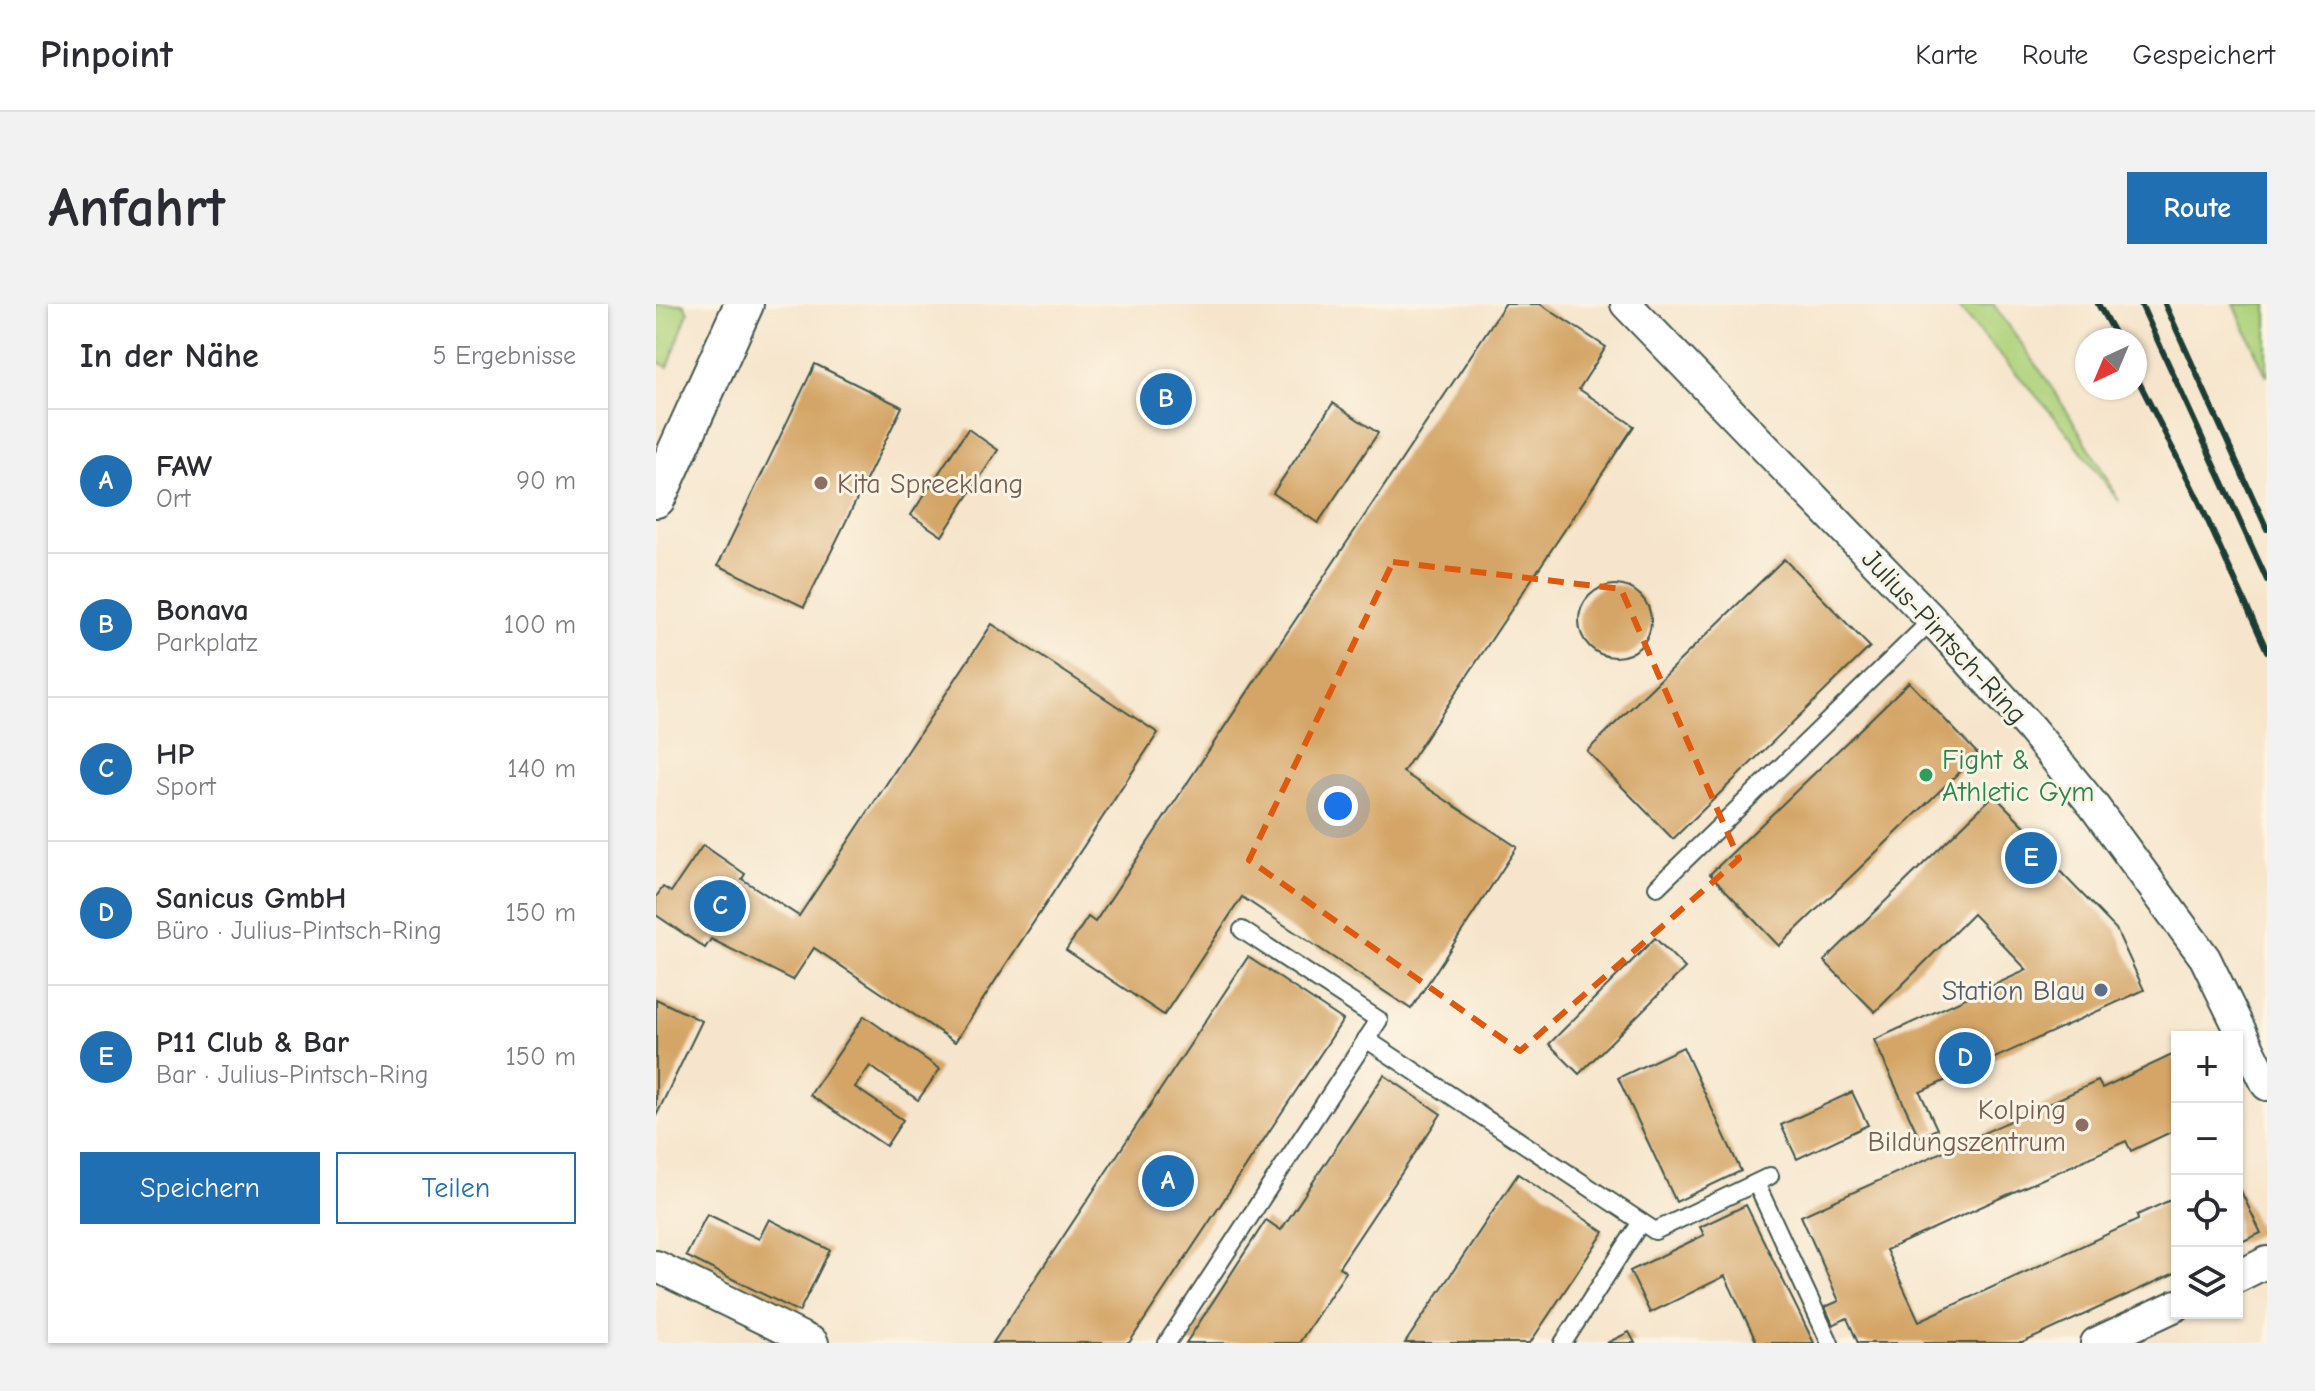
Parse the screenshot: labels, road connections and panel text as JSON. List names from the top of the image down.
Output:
{
  "streets": {
    "street": ["Julius-Pintsch-Ring"]
  },
  "places": [
    "Kita Spreeklang",
    "Fight & Athletic Gym",
    "Station Blau",
    "Kolping Bildungszentrum"
  ],
  "north": "bottom left",
  "page": {
    "header": "Pinpoint",
    "nav": ["Karte", "Route", "Gespeichert"],
    "buttons": [
      "Route",
      ["Speichern", "Teilen"]
    ],
    "title": "Anfahrt",
    "heading": ["In der Nähe", "5 Ergebnisse"],
    "pins": [
      "B",
      "E",
      "C",
      "D",
      "A"
    ],
    "list": [
      {
        "mark": "A",
        "name": "FAW",
        "note": "Ort",
        "value": "90 m"
      },
      {
        "mark": "B",
        "name": "Bonava",
        "note": "Parkplatz",
        "value": "100 m"
      },
      {
        "mark": "C",
        "name": "HP",
        "note": "Sport",
        "value": "140 m"
      },
      {
        "mark": "D",
        "name": "Sanicus GmbH",
        "note": "Büro · Julius-Pintsch-Ring",
        "value": "150 m"
      },
      {
        "mark": "E",
        "name": "P11 Club & Bar",
        "note": "Bar · Julius-Pintsch-Ring",
        "value": "150 m"
      }
    ],
    "map_buttons": ["+", "−"]
  }
}
